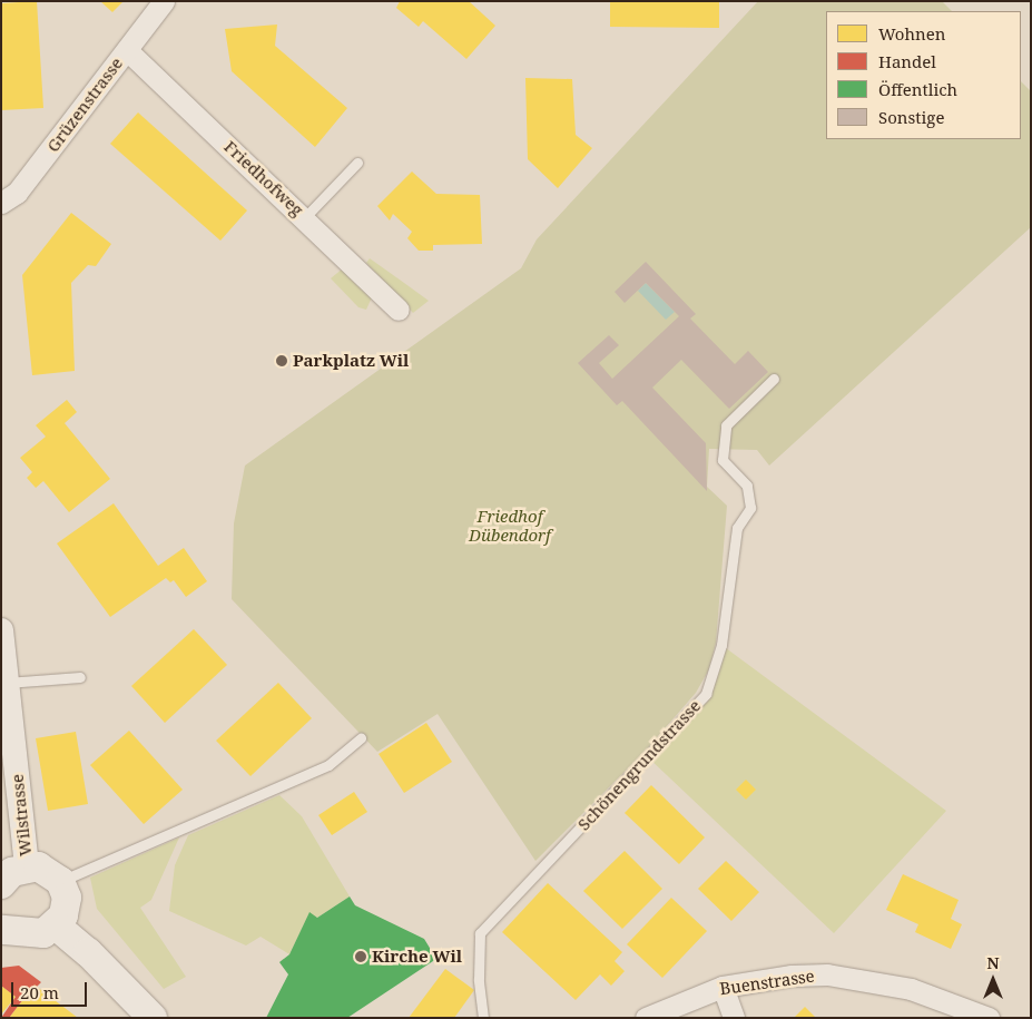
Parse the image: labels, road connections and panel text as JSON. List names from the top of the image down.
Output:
{
  "streets": {
    "street": [
      "Grüzenstrasse",
      "Friedhofweg",
      "Wilstrasse",
      "Buenstrasse"
    ],
    "lane": ["Schönengrundstrasse"]
  },
  "crossings": [
    ["Grüzenstrasse", "Friedhofweg"]
  ],
  "parks": ["Friedhof Dübendorf"],
  "places": ["Parkplatz Wil", "Kirche Wil"],
  "legend": [
    "Wohnen",
    "Handel",
    "Öffentlich",
    "Sonstige"
  ],
  "scale_bar": "20 m",
  "north": "top"
}
